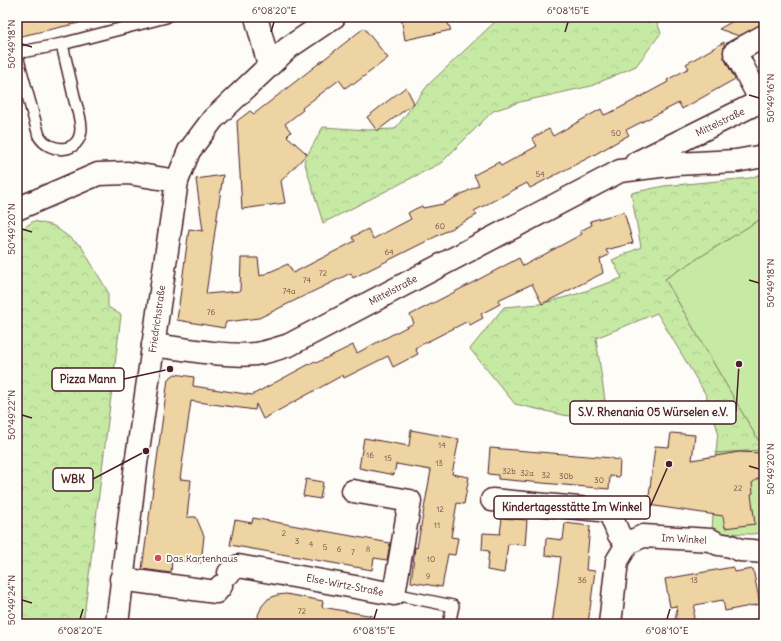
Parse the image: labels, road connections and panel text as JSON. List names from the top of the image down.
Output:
{
  "streets": {
    "street": [
      "Mittelstraße",
      "Friedrichstraße",
      "Im Winkel",
      "Else-Wirtz-Straße"
    ]
  },
  "crossings": [
    ["Mittelstraße", "Friedrichstraße"],
    ["Friedrichstraße", "Else-Wirtz-Straße"]
  ],
  "places": [
    "S.V. Rhenania 05 Würselen e.V.",
    "Pizza Mann",
    "WBK",
    "Kindertagesstätte Im Winkel",
    "Das Kartenhaus"
  ],
  "house_numbers": [
    "50",
    "54",
    "60",
    "64",
    "72",
    "74",
    "74a",
    "76",
    "14",
    "16",
    "15",
    "13",
    "32b",
    "32a",
    "32",
    "30b",
    "30",
    "22",
    "12",
    "11",
    "2",
    "3",
    "4",
    "5",
    "6",
    "8",
    "7",
    "10",
    "9",
    "36",
    "13",
    "72"
  ],
  "coordinates": [
    "6°08'20\"E",
    "6°08'15\"E",
    "50°49'18\"N",
    "50°49'16\"N",
    "50°49'20\"N",
    "50°49'22\"N",
    "50°49'24\"N",
    "6°08'10\"E"
  ]
}
